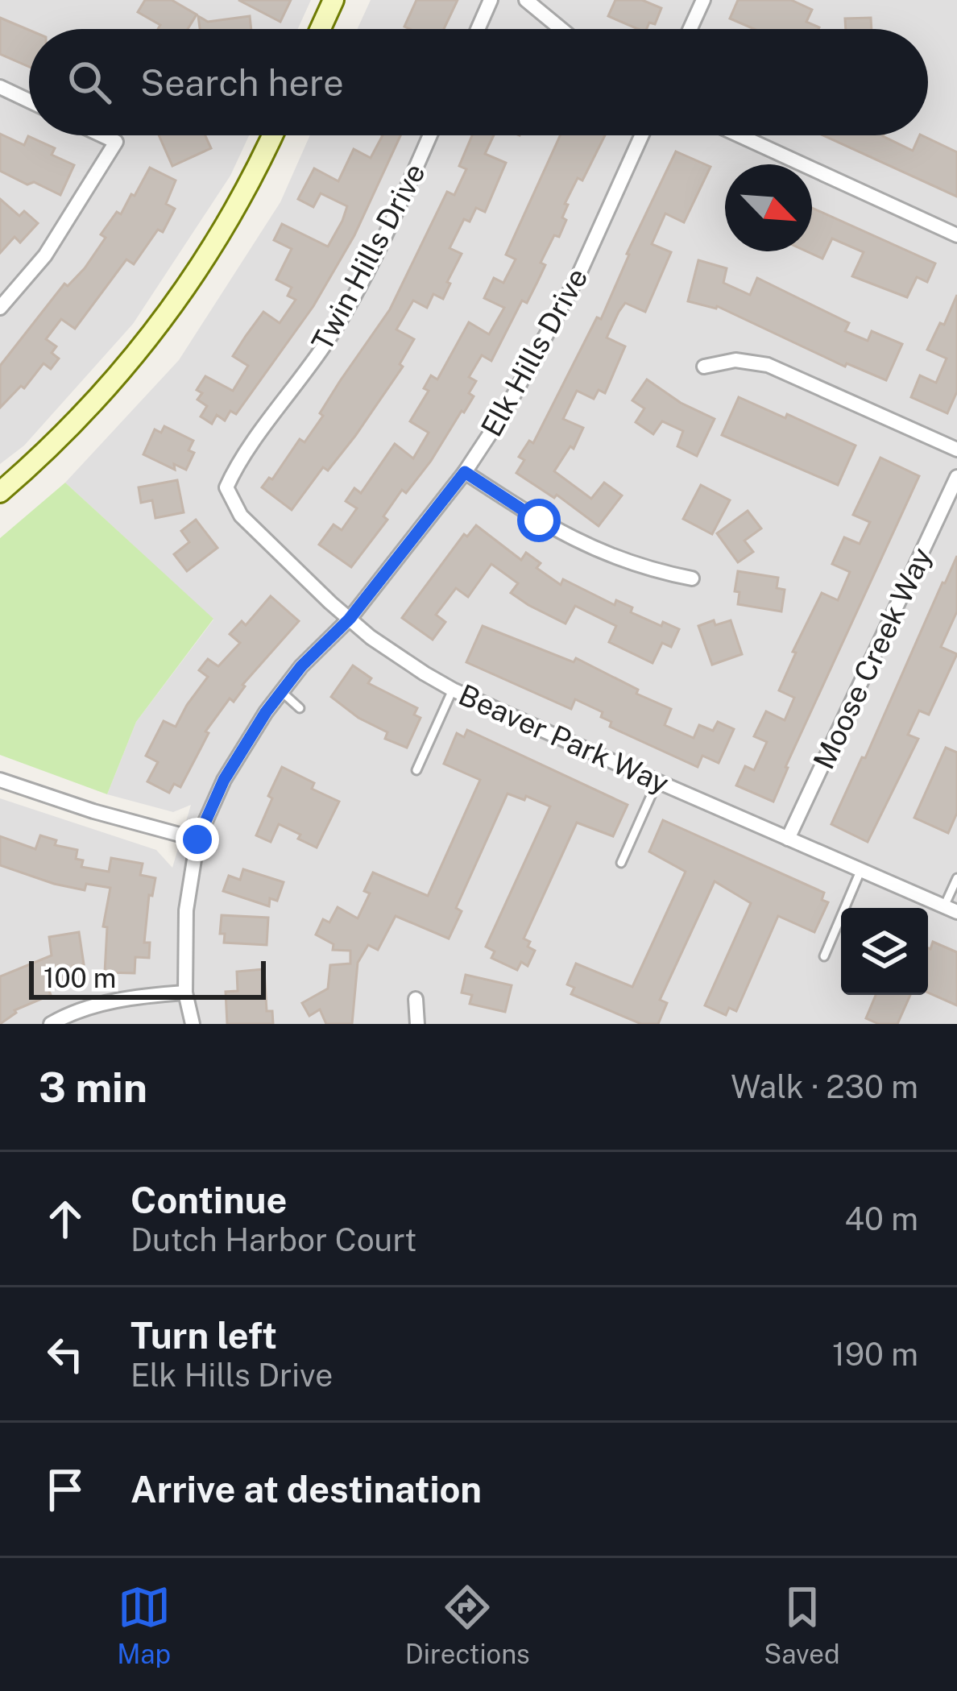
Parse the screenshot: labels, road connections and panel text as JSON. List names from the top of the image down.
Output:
{
  "streets": {
    "street": [
      "Twin Hills Drive",
      "Elk Hills Drive",
      "Moose Creek Way",
      "Beaver Park Way"
    ]
  },
  "crossings": [
    ["Twin Hills Drive", "Beaver Park Way"],
    ["Elk Hills Drive", "Beaver Park Way"],
    ["Moose Creek Way", "Beaver Park Way"]
  ],
  "scale_bar": "100 m",
  "north": "bottom right",
  "page": {
    "search": "Search here",
    "scale": "100 m",
    "heading": ["3 min", "Walk · 230 m"],
    "list": [
      ["Continue", "Dutch Harbor Court", "40 m"],
      ["Turn left", "Elk Hills Drive", "190 m"],
      "Arrive at destination"
    ],
    "nav": ["Map", "Directions", "Saved"]
  }
}
